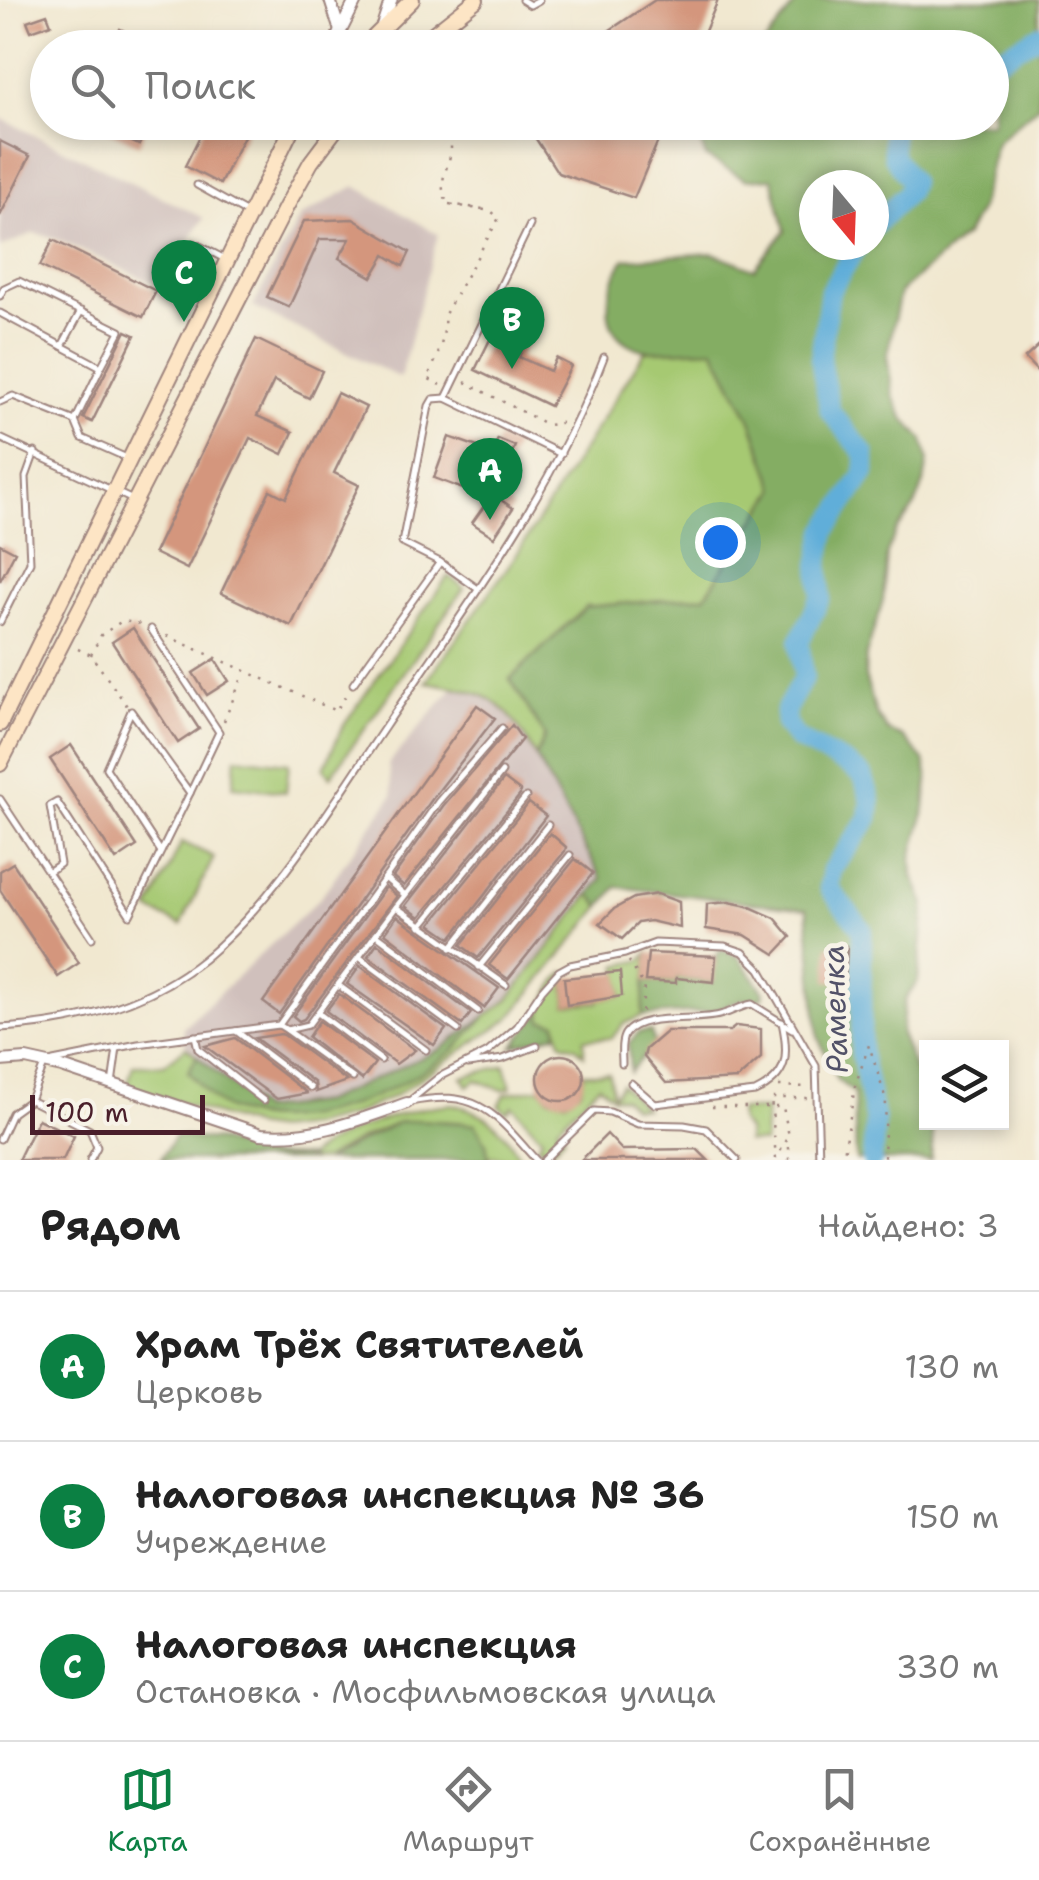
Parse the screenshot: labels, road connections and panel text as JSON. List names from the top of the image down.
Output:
{
  "water": ["Раменка"],
  "scale_bar": "100 m",
  "north": "bottom",
  "page": {
    "search": "Поиск",
    "pins": ["C", "B", "A"],
    "scale": "100 m",
    "heading": ["Рядом", "Найдено: 3"],
    "list": [
      {
        "mark": "A",
        "name": "Храм Трёх Святителей",
        "note": "Церковь",
        "value": "130 m"
      },
      {
        "mark": "B",
        "name": "Налоговая инспекция № 36",
        "note": "Учреждение",
        "value": "150 m"
      },
      {
        "mark": "C",
        "name": "Налоговая инспекция",
        "note": "Остановка · Мосфильмовская улица",
        "value": "330 m"
      }
    ],
    "nav": ["Карта", "Маршрут", "Сохранённые"]
  }
}
